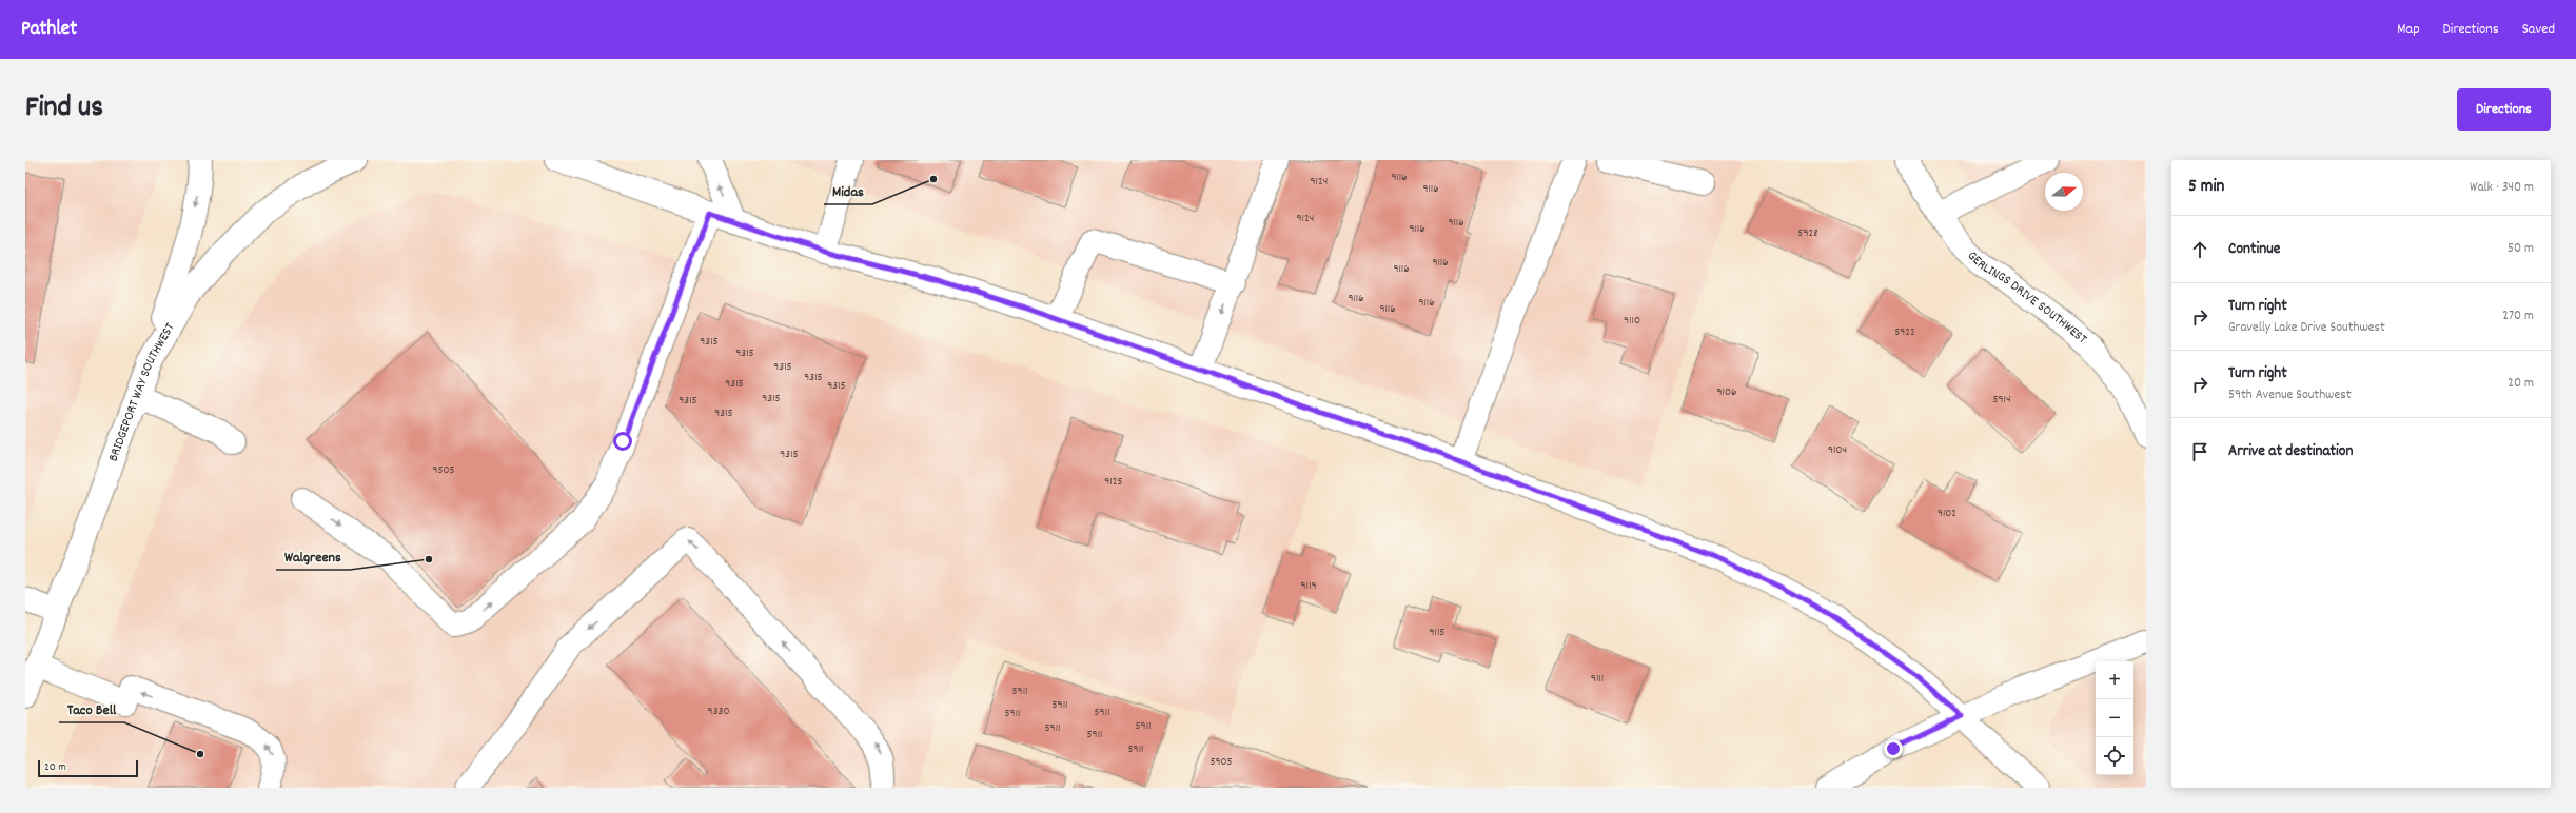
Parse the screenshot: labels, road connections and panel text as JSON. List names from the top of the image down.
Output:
{
  "streets": {
    "street": ["GERLINGS DRIVE SOUTHWEST", "BRIDGEPORT WAY SOUTHWEST"]
  },
  "places": ["Midas", "Walgreens", "Taco Bell"],
  "house_numbers": [
    "9116",
    "9124",
    "9116",
    "9124",
    "9116",
    "9116",
    "5928",
    "9116",
    "9116",
    "9116",
    "9116",
    "9116",
    "9110",
    "5922",
    "9315",
    "9315",
    "9315",
    "9315",
    "9315",
    "9315",
    "9106",
    "9315",
    "5914",
    "9315",
    "9315",
    "9104",
    "9315",
    "9505",
    "9125",
    "9102",
    "9119",
    "9115",
    "9111",
    "5911",
    "5911",
    "9330",
    "5911",
    "5911",
    "5911",
    "5911",
    "5911",
    "5911",
    "5905"
  ],
  "scale_bar": "20 m",
  "north": "right",
  "page": {
    "header": "Pathlet",
    "nav": ["Map", "Directions", "Saved"],
    "title": "Find us",
    "buttons": "Directions",
    "heading": ["5 min", "Walk · 340 m"],
    "list": [
      ["Continue", "50 m"],
      ["Turn right", "Gravelly Lake Drive Southwest", "270 m"],
      ["Turn right", "59th Avenue Southwest", "20 m"],
      "Arrive at destination"
    ],
    "map_buttons": ["+", "−"],
    "scale": "20 m"
  }
}
